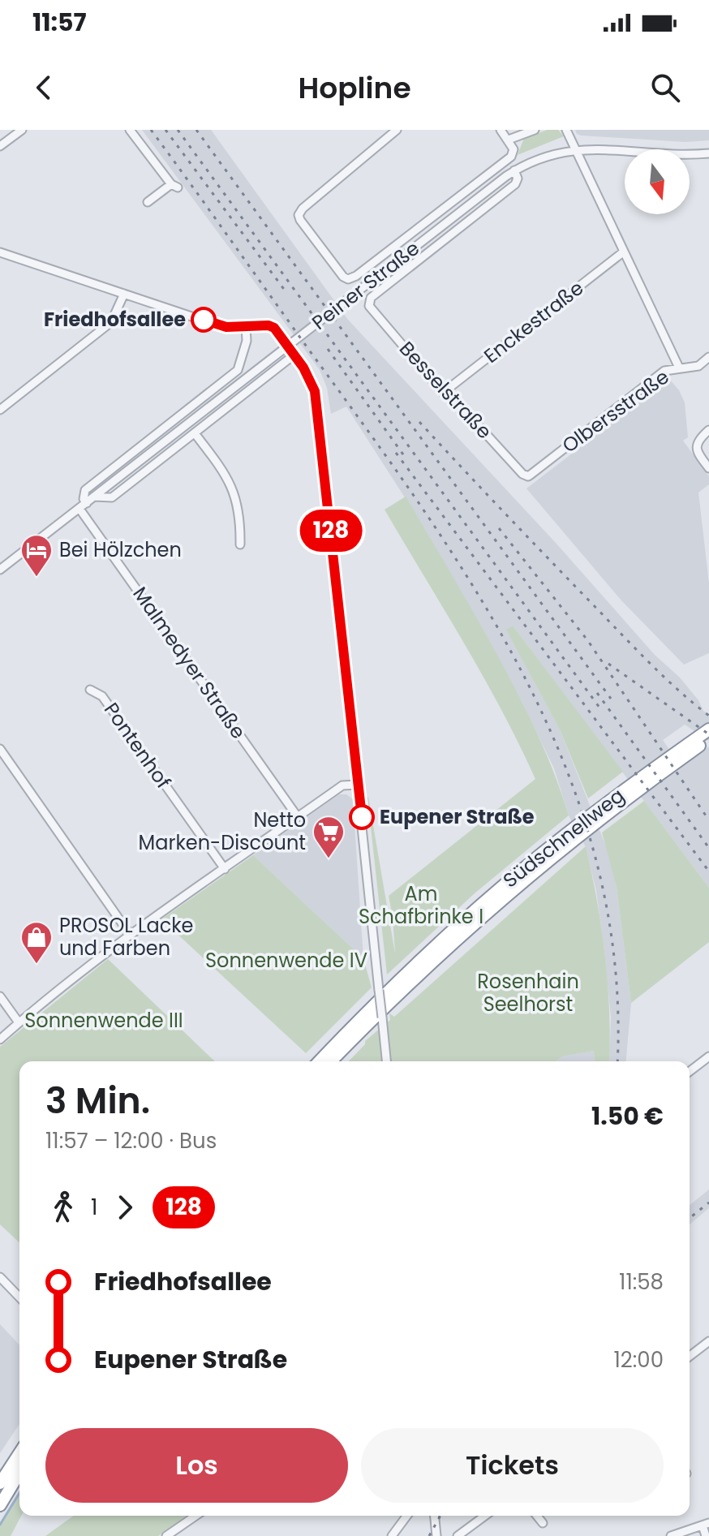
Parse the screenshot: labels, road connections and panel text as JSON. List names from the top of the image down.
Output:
{
  "streets": {
    "highway": ["Südschnellweg"],
    "street": [
      "Peiner Straße",
      "Enckestraße",
      "Besselstraße",
      "Olbersstraße",
      "Malmedyer Straße",
      "Pontenhof"
    ]
  },
  "crossings": [
    ["Peiner Straße", "Besselstraße"],
    ["Peiner Straße", "Malmedyer Straße"],
    ["Enckestraße", "Besselstraße"],
    ["Besselstraße", "Olbersstraße"]
  ],
  "parks": [
    "Am Schafbrinke I",
    "Sonnenwende IV",
    "Rosenhain Seelhorst",
    "Sonnenwende III"
  ],
  "places": {
    "other": ["Friedhofsallee", "Eupener Straße"],
    "hotel": ["Bei Hölzchen"],
    "supermarket": ["Netto Marken-Discount"],
    "shop": ["PROSOL Lacke und Farben"]
  },
  "lines": ["bus line 128"],
  "north": "bottom",
  "page": {
    "status": "11:57",
    "header": "Hopline",
    "on_map": "128",
    "heading": ["3 Min.", "11:57 – 12:00 · Bus", "1.50 €"],
    "legs": ["1", "128"],
    "list": [
      {
        "name": "Friedhofsallee",
        "value": "11:58"
      },
      {
        "name": "Eupener Straße",
        "value": "12:00"
      }
    ],
    "buttons": ["Los", "Tickets"]
  }
}
